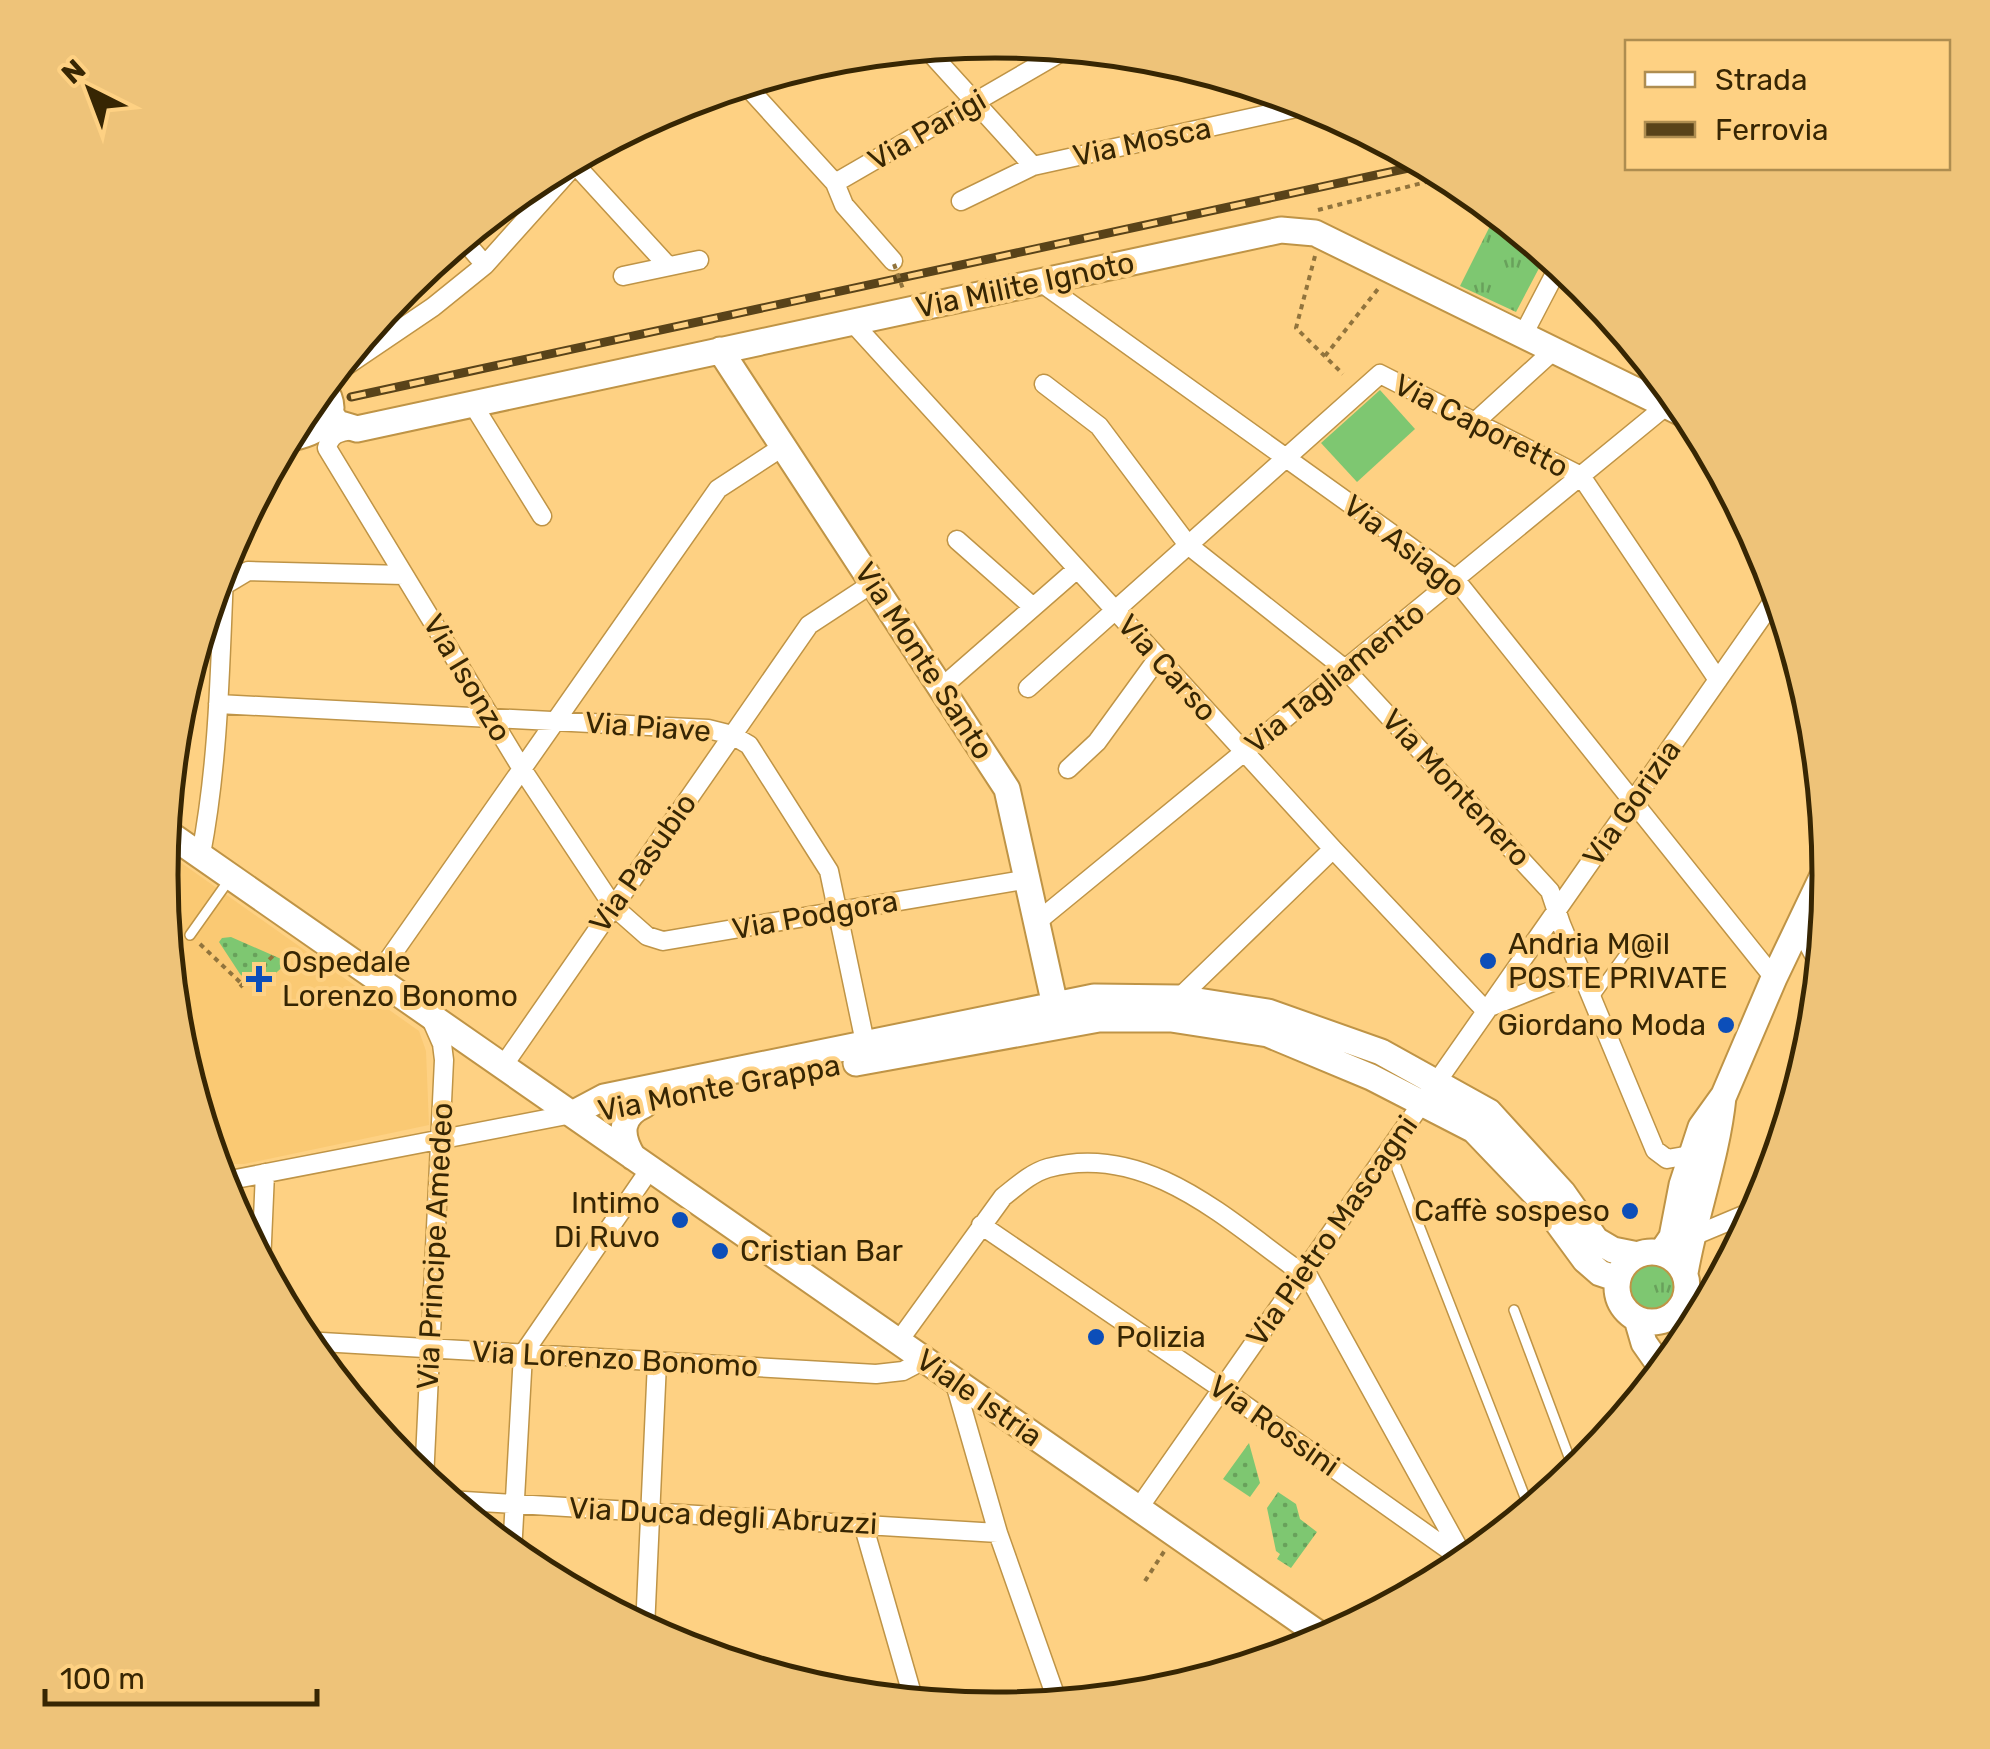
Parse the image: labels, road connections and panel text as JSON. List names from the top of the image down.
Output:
{
  "streets": {
    "main road": [
      "Via Milite Ignoto",
      "Via Monte Santo",
      "Via Monte Grappa",
      "Viale Istria"
    ],
    "street": [
      "Via Parigi",
      "Via Mosca",
      "Via Caporetto",
      "Via Asiago",
      "Via Carso",
      "Via Isonzo",
      "Via Tagliamento",
      "Via Piave",
      "Via Montenero",
      "Via Gorizia",
      "Via Pasubio",
      "Via Podgora",
      "Via Pietro Mascagni",
      "Via Principe Amedeo",
      "Via Lorenzo Bonomo",
      "Via Rossini",
      "Via Duca degli Abruzzi"
    ]
  },
  "crossings": [
    ["Via Parigi", "Via Mosca"],
    ["Via Milite Ignoto", "Via Asiago"],
    ["Via Milite Ignoto", "Via Monte Santo"],
    ["Via Milite Ignoto", "Via Carso"],
    ["Via Milite Ignoto", "Via Isonzo"],
    ["Via Caporetto", "Via Asiago"],
    ["Via Caporetto", "Via Tagliamento"],
    ["Via Caporetto", "Via Gorizia"],
    ["Via Asiago", "Via Tagliamento"],
    ["Via Asiago", "Via Gorizia"],
    ["Via Monte Santo", "Via Tagliamento"],
    ["Via Monte Santo", "Via Pasubio"],
    ["Via Monte Santo", "Via Podgora"],
    ["Via Monte Santo", "Via Monte Grappa"],
    ["Via Carso", "Via Tagliamento"],
    ["Via Carso", "Via Gorizia"],
    ["Via Isonzo", "Via Piave"],
    ["Via Isonzo", "Via Pasubio"],
    ["Via Isonzo", "Via Podgora"],
    ["Via Tagliamento", "Via Montenero"],
    ["Via Piave", "Via Pasubio"],
    ["Via Piave", "Via Podgora"],
    ["Via Piave", "Via Monte Grappa"],
    ["Via Montenero", "Via Gorizia"],
    ["Via Gorizia", "Via Monte Grappa"],
    ["Via Gorizia", "Via Pietro Mascagni"],
    ["Via Pasubio", "Via Podgora"],
    ["Via Pasubio", "Viale Istria"],
    ["Via Monte Grappa", "Via Pietro Mascagni"],
    ["Via Monte Grappa", "Viale Istria"],
    ["Via Pietro Mascagni", "Viale Istria"],
    ["Via Pietro Mascagni", "Via Rossini"],
    ["Via Principe Amedeo", "Via Lorenzo Bonomo"],
    ["Via Principe Amedeo", "Viale Istria"],
    ["Via Lorenzo Bonomo", "Viale Istria"]
  ],
  "places": {
    "other": [
      "Andria M@il POSTE PRIVATE",
      "Giordano Moda",
      "Caffè sospeso",
      "Intimo Di Ruvo",
      "Cristian Bar",
      "Polizia"
    ],
    "health": ["Ospedale Lorenzo Bonomo"]
  },
  "legend": ["Strada", "Ferrovia"],
  "scale_bar": "100 m",
  "north": "top left"
}
